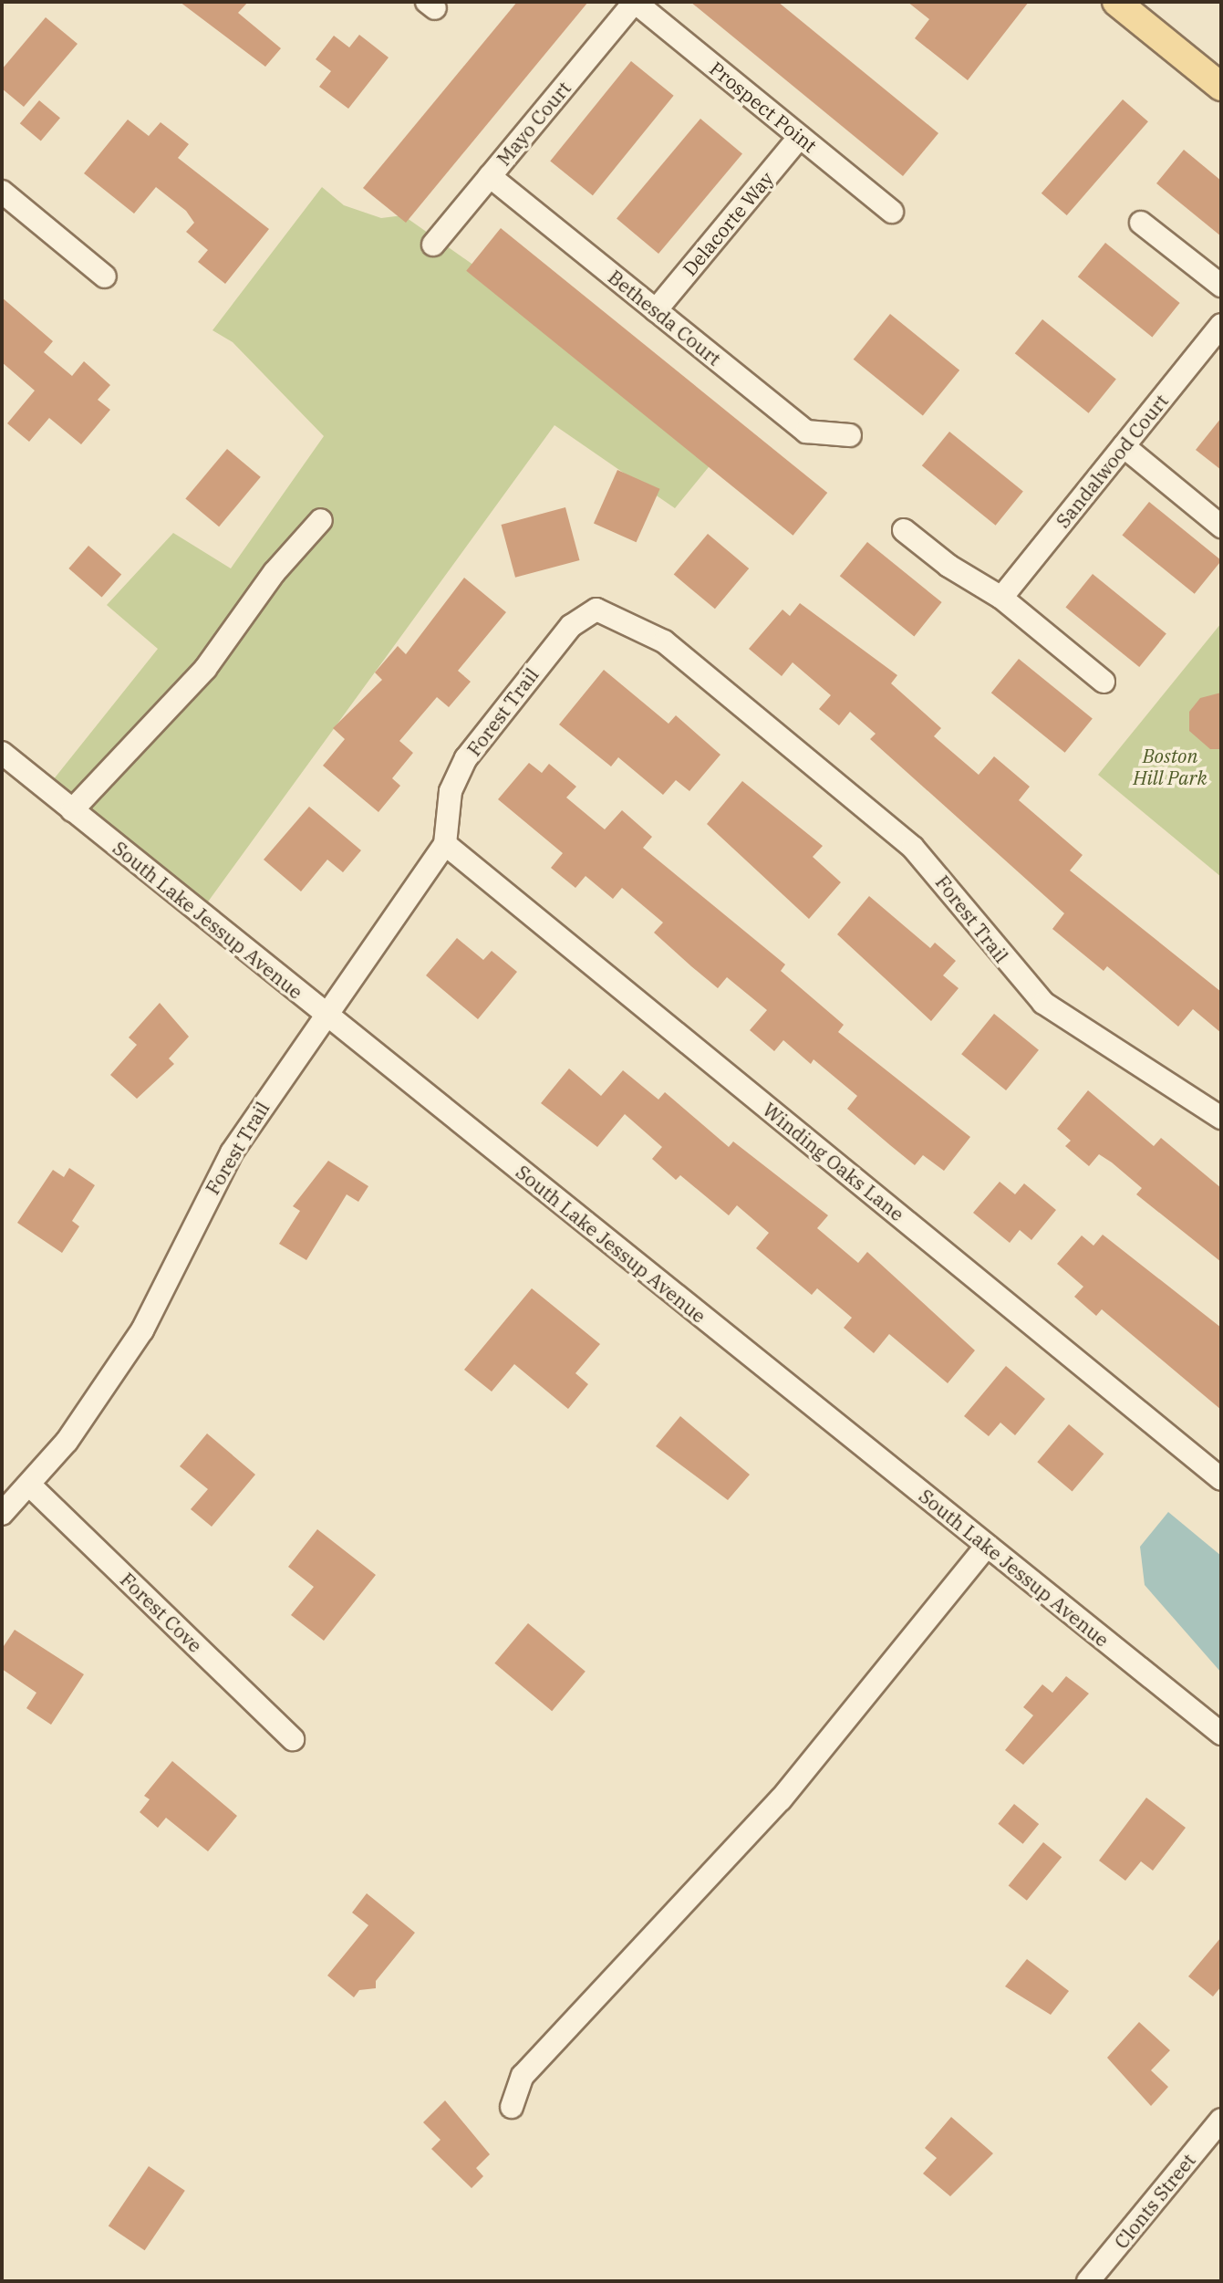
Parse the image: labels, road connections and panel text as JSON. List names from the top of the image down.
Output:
{
  "streets": {
    "street": [
      "Prospect Point",
      "Mayo Court",
      "Delacorte Way",
      "Bethesda Court",
      "Sandalwood Court",
      "Forest Trail",
      "South Lake Jessup Avenue",
      "Winding Oaks Lane",
      "Forest Cove",
      "Clonts Street"
    ]
  },
  "crossings": [
    ["Prospect Point", "Mayo Court"],
    ["Prospect Point", "Delacorte Way"],
    ["Mayo Court", "Bethesda Court"],
    ["Delacorte Way", "Bethesda Court"],
    ["Forest Trail", "South Lake Jessup Avenue"],
    ["Forest Trail", "Winding Oaks Lane"],
    ["Forest Trail", "Forest Cove"]
  ],
  "parks": ["Boston Hill Park"]
}
